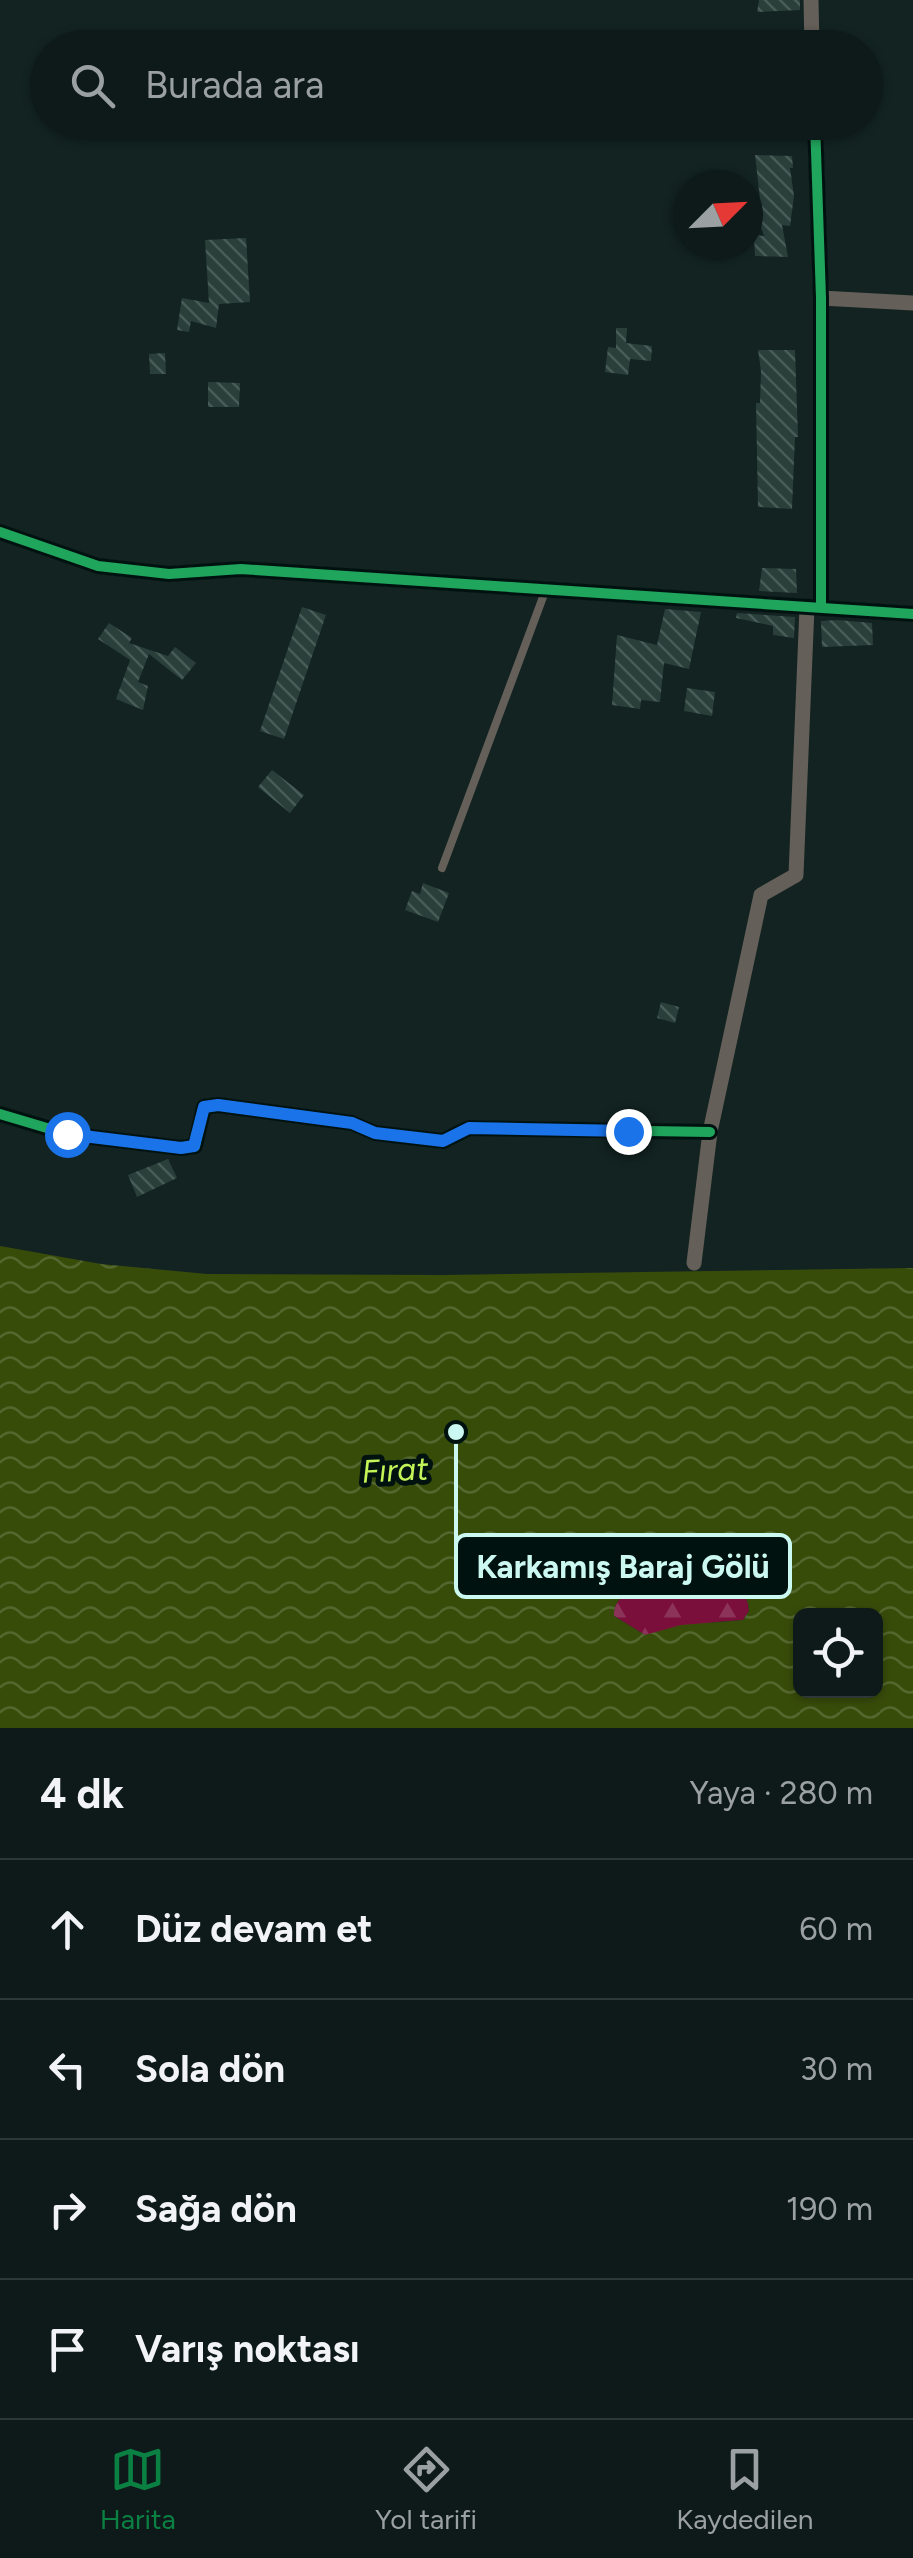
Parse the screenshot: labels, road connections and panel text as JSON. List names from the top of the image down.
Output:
{
  "water": ["Fırat"],
  "places": ["Karkamış Baraj Gölü"],
  "north": "top right",
  "page": {
    "search": "Burada ara",
    "heading": ["4 dk", "Yaya · 280 m"],
    "list": [
      ["Düz devam et", "60 m"],
      ["Sola dön", "30 m"],
      ["Sağa dön", "190 m"],
      "Varış noktası"
    ],
    "nav": ["Harita", "Yol tarifi", "Kaydedilen"]
  }
}
